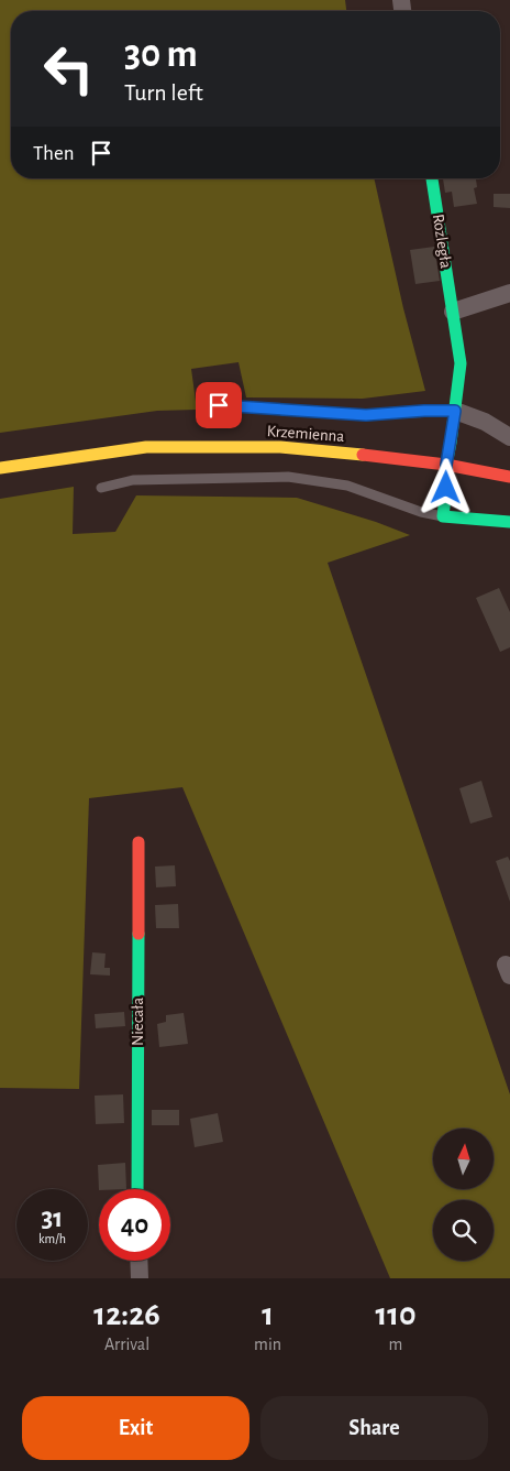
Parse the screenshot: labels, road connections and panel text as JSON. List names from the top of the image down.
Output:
{
  "streets": {
    "street": ["Rozległa", "Krzemienna", "Niecała"]
  },
  "crossings": [
    ["Rozległa", "Krzemienna"]
  ],
  "north": "top",
  "page": {
    "turn": ["30 m", "Turn left"],
    "then": "Then",
    "speed": "31 km/h",
    "limit": "40",
    "eta": [
      "12:26",
      "Arrival",
      "1",
      "min",
      "110",
      "m"
    ],
    "buttons": ["Exit", "Share"]
  }
}
